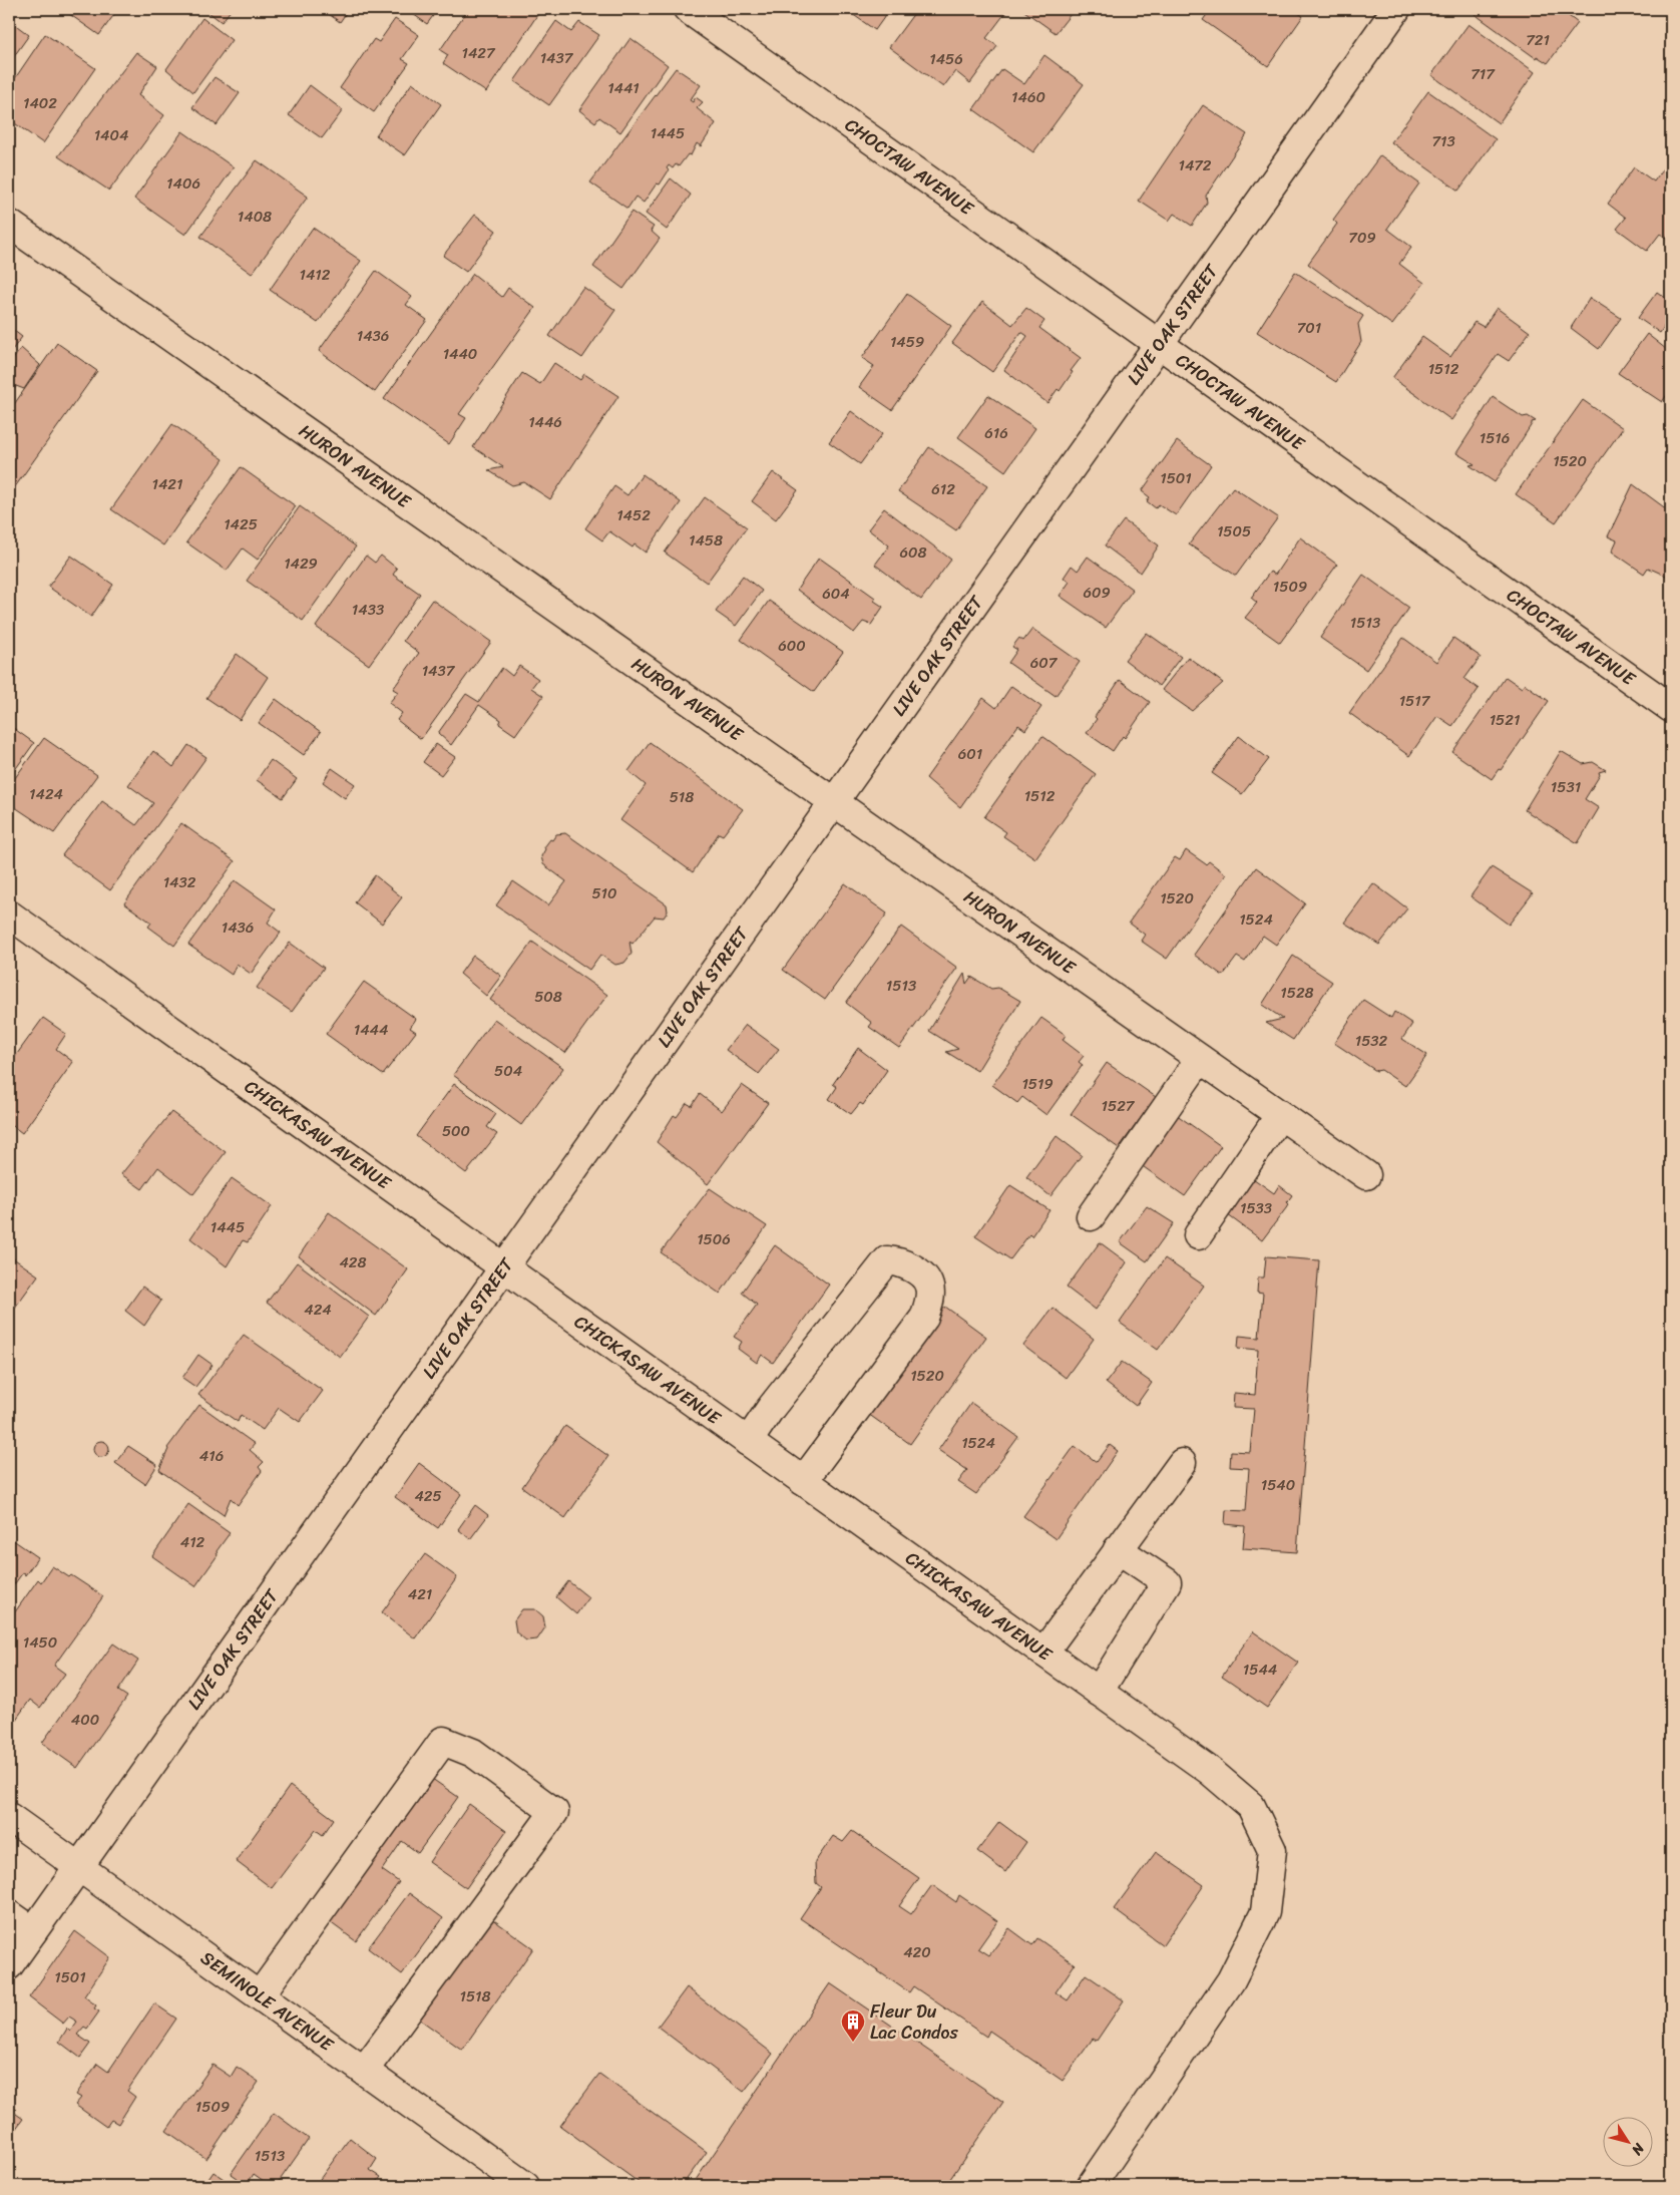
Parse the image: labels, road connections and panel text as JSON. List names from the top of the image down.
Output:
{
  "streets": {
    "street": [
      "CHOCTAW AVENUE",
      "LIVE OAK STREET",
      "HURON AVENUE",
      "CHICKASAW AVENUE",
      "SEMINOLE AVENUE"
    ]
  },
  "crossings": [
    ["CHOCTAW AVENUE", "LIVE OAK STREET"],
    ["LIVE OAK STREET", "HURON AVENUE"],
    ["LIVE OAK STREET", "CHICKASAW AVENUE"],
    ["LIVE OAK STREET", "SEMINOLE AVENUE"]
  ],
  "places": {
    "building": ["Fleur Du Lac Condos"]
  },
  "house_numbers": [
    "721",
    "1427",
    "1437",
    "1456",
    "717",
    "1441",
    "1460",
    "1402",
    "1445",
    "1404",
    "713",
    "1472",
    "1406",
    "1408",
    "709",
    "1412",
    "701",
    "1436",
    "1459",
    "1440",
    "1512",
    "1446",
    "616",
    "1516",
    "1520",
    "1501",
    "1421",
    "612",
    "1452",
    "1425",
    "1505",
    "1458",
    "608",
    "1429",
    "1509",
    "609",
    "604",
    "1433",
    "1513",
    "600",
    "607",
    "1437",
    "1517",
    "1521",
    "601",
    "1531",
    "1424",
    "1512",
    "518",
    "1432",
    "510",
    "1520",
    "1524",
    "1436",
    "1513",
    "1528",
    "508",
    "1444",
    "1532",
    "504",
    "1519",
    "1527",
    "500",
    "1533",
    "1445",
    "1506",
    "428",
    "424",
    "1520",
    "1524",
    "416",
    "1540",
    "425",
    "412",
    "421",
    "1450",
    "1544",
    "400",
    "420",
    "1501",
    "1518",
    "1509",
    "1513"
  ],
  "north": "bottom right"
}
